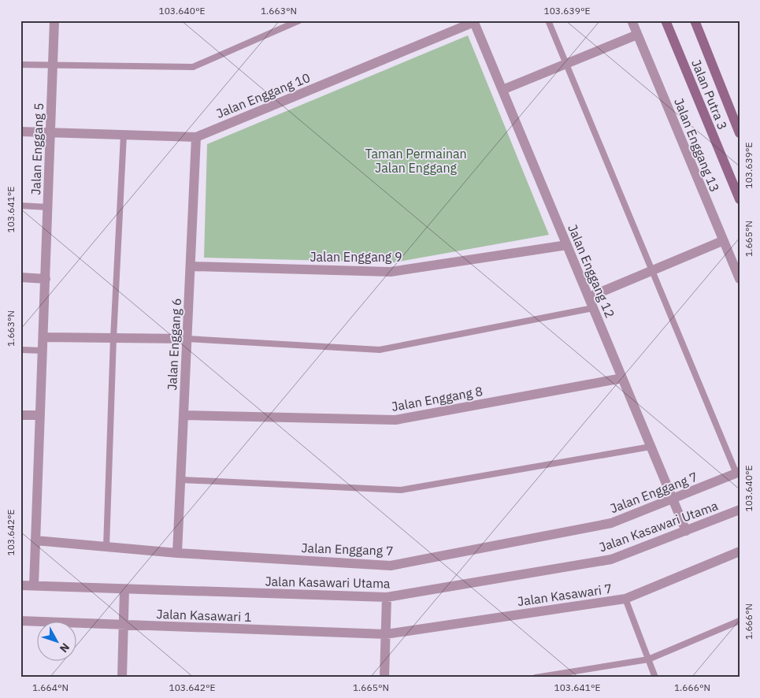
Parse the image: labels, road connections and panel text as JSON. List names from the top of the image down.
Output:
{
  "streets": {
    "street": [
      "Jalan Putra 3",
      "Jalan Enggang 10",
      "Jalan Enggang 13",
      "Jalan Enggang 5",
      "Jalan Enggang 9",
      "Jalan Enggang 12",
      "Jalan Enggang 6",
      "Jalan Enggang 8",
      "Jalan Enggang 7",
      "Jalan Kasawari Utama",
      "Jalan Kasawari 7",
      "Jalan Kasawari 1"
    ]
  },
  "crossings": [
    ["Jalan Enggang 10", "Jalan Enggang 5"],
    ["Jalan Enggang 10", "Jalan Enggang 12"],
    ["Jalan Enggang 10", "Jalan Enggang 6"],
    ["Jalan Enggang 5", "Jalan Enggang 7"],
    ["Jalan Enggang 5", "Jalan Kasawari Utama"],
    ["Jalan Enggang 9", "Jalan Enggang 12"],
    ["Jalan Enggang 9", "Jalan Enggang 6"],
    ["Jalan Enggang 12", "Jalan Enggang 8"],
    ["Jalan Enggang 12", "Jalan Enggang 7"],
    ["Jalan Enggang 12", "Jalan Kasawari Utama"],
    ["Jalan Enggang 6", "Jalan Enggang 8"],
    ["Jalan Enggang 6", "Jalan Enggang 7"],
    ["Jalan Kasawari 7", "Jalan Kasawari 1"]
  ],
  "parks": ["Taman Permainan Jalan Enggang"],
  "north": "bottom right",
  "coordinates": [
    "103.640°E",
    "1.663°N",
    "103.639°E",
    "103.641°E",
    "1.665°N",
    "103.642°E",
    "1.666°N",
    "1.664°N"
  ]
}
